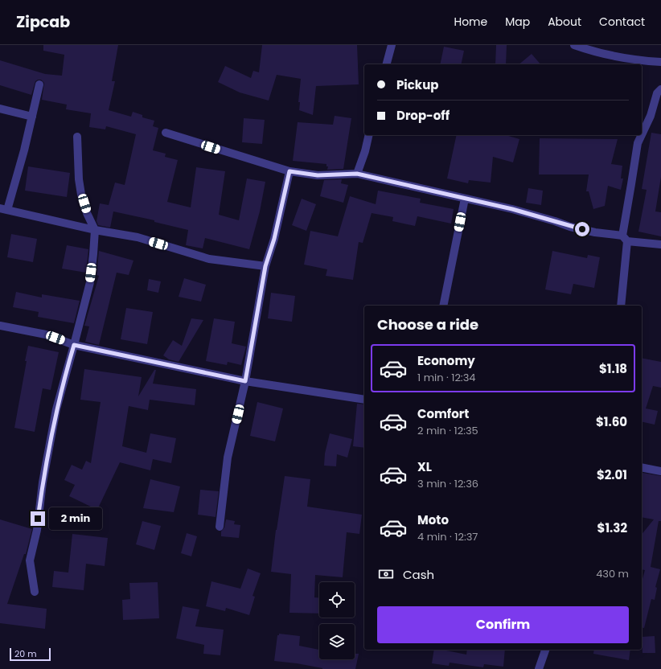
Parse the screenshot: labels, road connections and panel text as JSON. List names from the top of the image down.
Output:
{
  "scale_bar": "20 m",
  "page": {
    "header": "Zipcab",
    "nav": [
      "Home",
      "Map",
      "About",
      "Contact"
    ],
    "banner": ["Pickup", "Drop-off"],
    "heading": "Choose a ride",
    "list": [
      {
        "name": "Economy",
        "note": "1 min · 12:34",
        "value": "$1.18"
      },
      {
        "name": "Comfort",
        "note": "2 min · 12:35",
        "value": "$1.60"
      },
      {
        "name": "XL",
        "note": "3 min · 12:36",
        "value": "$2.01"
      },
      {
        "name": "Moto",
        "note": "4 min · 12:37",
        "value": "$1.32"
      }
    ],
    "bubble": "2 min",
    "pay": ["Cash", "430 m"],
    "buttons": "Confirm",
    "scale": "20 m"
  }
}
